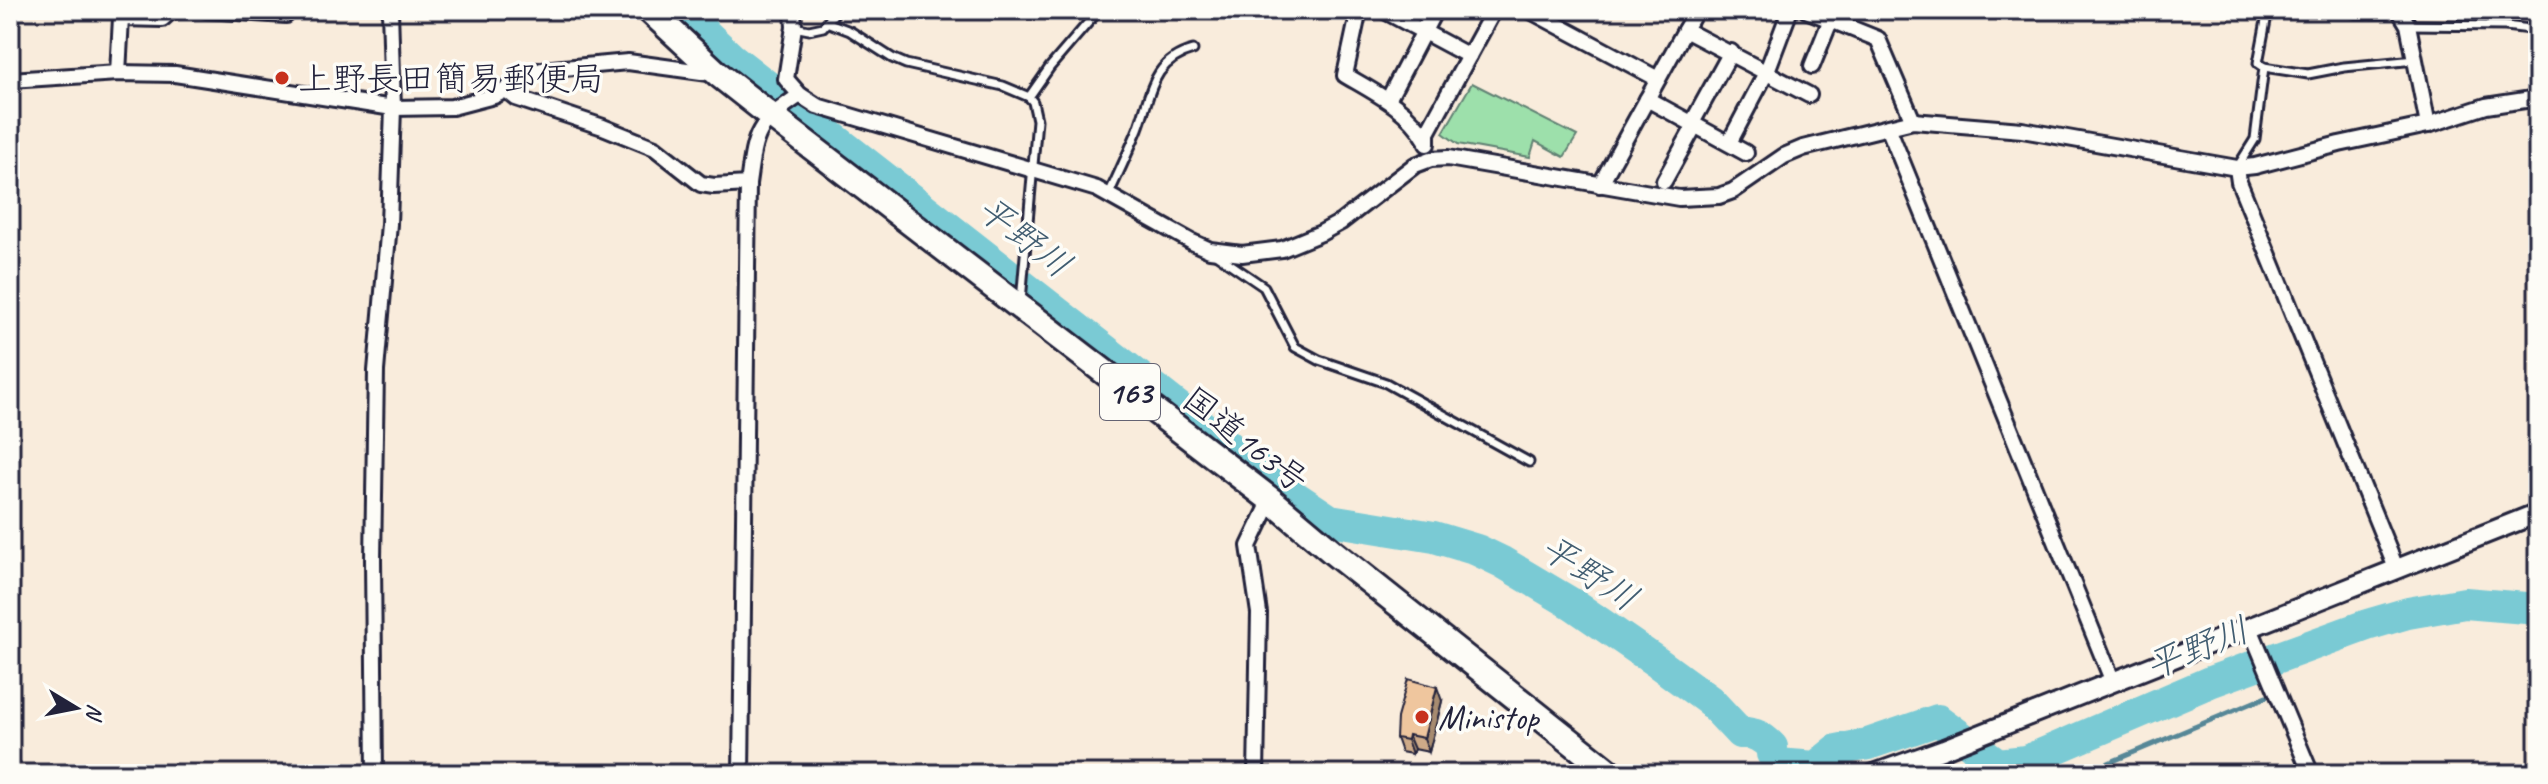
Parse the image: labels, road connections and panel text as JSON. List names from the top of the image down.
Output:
{
  "streets": {
    "highway": ["163", "国道163号"]
  },
  "water": ["平野川"],
  "places": ["上野長田簡易郵便局", "Ministop"],
  "north": "right"
}
